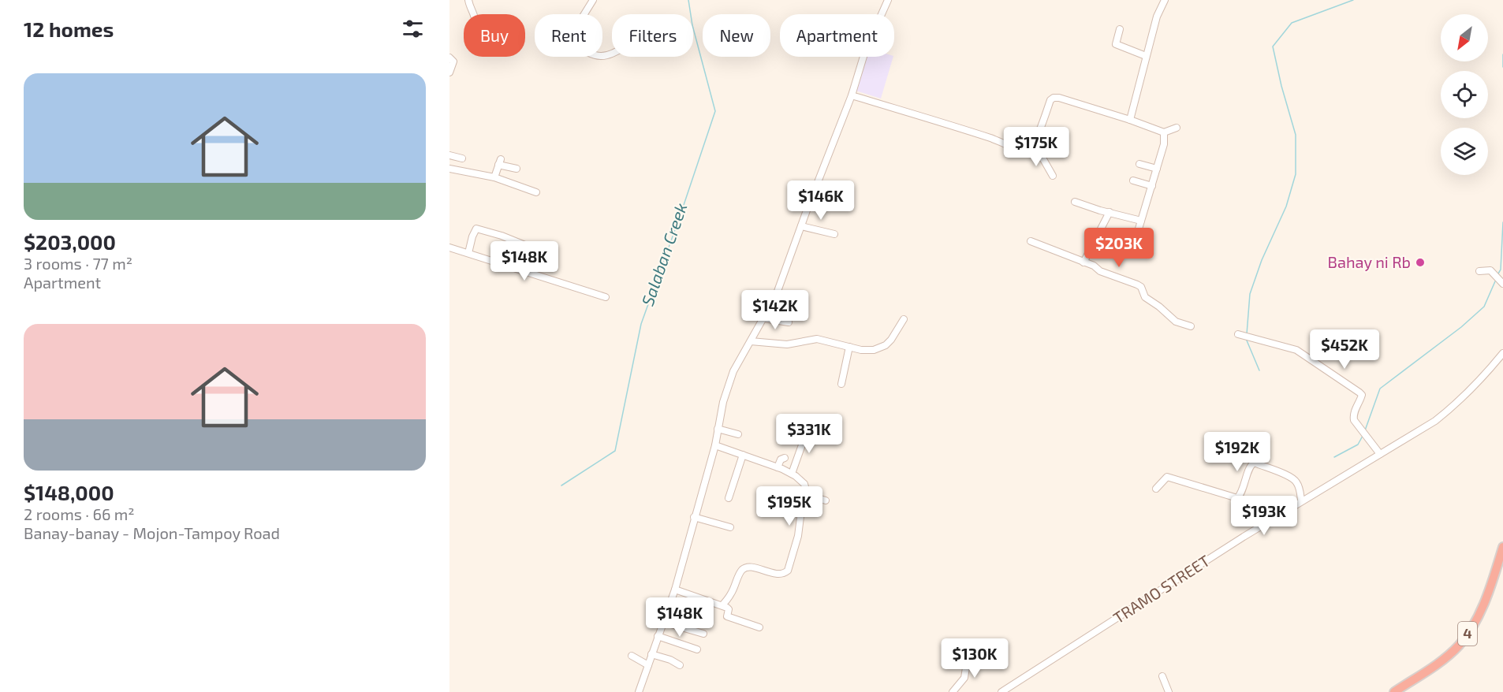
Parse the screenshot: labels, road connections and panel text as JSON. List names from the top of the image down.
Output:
{
  "streets": {
    "highway": ["4"],
    "street": ["TRAMO STREET"]
  },
  "water": ["Salaban Creek"],
  "places": ["Bahay ni Rb"],
  "north": "bottom left",
  "page": {
    "heading": "12 homes",
    "chip": [
      "Buy",
      "Rent",
      "Filters",
      "New",
      "Apartment"
    ],
    "list": [
      {
        "name": "$203,000",
        "note": "3 rooms · 77 m² · Apartment"
      },
      {
        "name": "$148,000",
        "note": "2 rooms · 66 m² · Banay-banay - Mojon-Tampoy Road"
      }
    ],
    "price": [
      "$175K",
      "$146K",
      "$203K",
      "$148K",
      "$142K",
      "$452K",
      "$331K",
      "$192K",
      "$195K",
      "$193K",
      "$148K",
      "$130K"
    ]
  }
}
